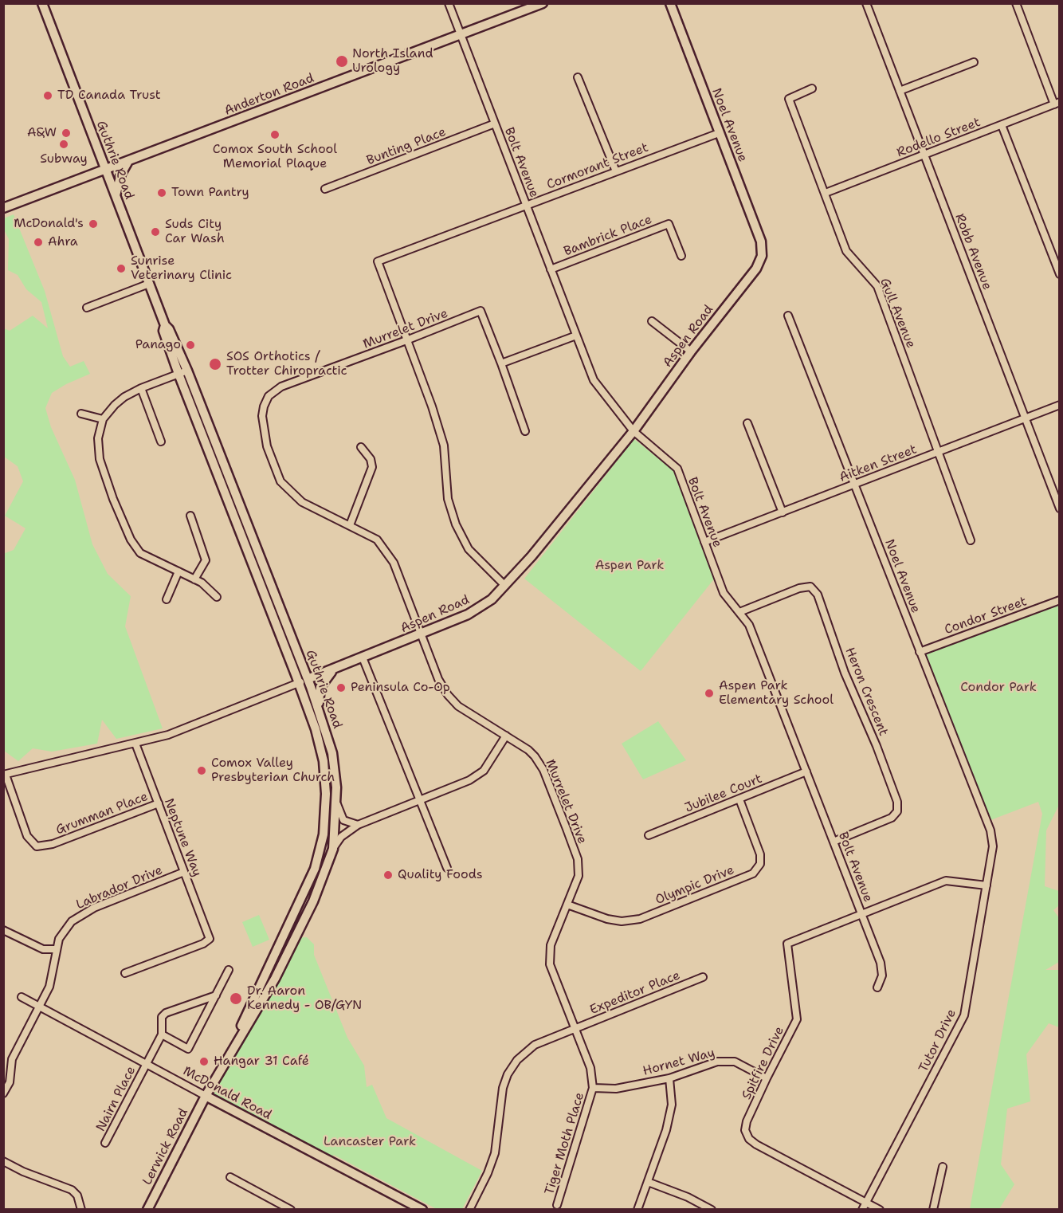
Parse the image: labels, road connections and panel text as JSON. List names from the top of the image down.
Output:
{
  "streets": {
    "main road": [
      "Anderton Road",
      "Noel Avenue",
      "Guthrie Road",
      "Aspen Road",
      "McDonald Road",
      "Lerwick Road"
    ],
    "street": [
      "Rodello Street",
      "Bunting Place",
      "Bolt Avenue",
      "Cormorant Street",
      "Bambrick Place",
      "Robb Avenue",
      "Gull Avenue",
      "Murrelet Drive",
      "Aitken Street",
      "Condor Street",
      "Heron Crescent",
      "Jubilee Court",
      "Grumman Place",
      "Neptune Way",
      "Olympic Drive",
      "Labrador Drive",
      "Expeditor Place",
      "Tutor Drive",
      "Hornet Way",
      "Spitfire Drive",
      "Nairn Place",
      "Tiger Moth Place"
    ]
  },
  "crossings": [
    ["Anderton Road", "Guthrie Road"],
    ["Anderton Road", "Bolt Avenue"],
    ["Noel Avenue", "Cormorant Street"],
    ["Noel Avenue", "Aspen Road"],
    ["Noel Avenue", "Aitken Street"],
    ["Noel Avenue", "Condor Street"],
    ["Noel Avenue", "Tutor Drive"],
    ["Rodello Street", "Robb Avenue"],
    ["Rodello Street", "Gull Avenue"],
    ["Bunting Place", "Bolt Avenue"],
    ["Guthrie Road", "Aspen Road"],
    ["Guthrie Road", "McDonald Road"],
    ["Guthrie Road", "Lerwick Road"],
    ["Bolt Avenue", "Cormorant Street"],
    ["Bolt Avenue", "Bambrick Place"],
    ["Bolt Avenue", "Aspen Road"],
    ["Bolt Avenue", "Aitken Street"],
    ["Bolt Avenue", "Heron Crescent"],
    ["Bolt Avenue", "Jubilee Court"],
    ["Bolt Avenue", "Spitfire Drive"],
    ["Cormorant Street", "Murrelet Drive"],
    ["Robb Avenue", "Aitken Street"],
    ["Gull Avenue", "Aitken Street"],
    ["Murrelet Drive", "Aspen Road"],
    ["Murrelet Drive", "Olympic Drive"],
    ["Murrelet Drive", "Expeditor Place"],
    ["Murrelet Drive", "Hornet Way"],
    ["Murrelet Drive", "Tiger Moth Place"],
    ["Aspen Road", "Grumman Place"],
    ["Aspen Road", "Neptune Way"],
    ["Jubilee Court", "Olympic Drive"],
    ["Grumman Place", "Neptune Way"],
    ["Neptune Way", "Labrador Drive"],
    ["Labrador Drive", "McDonald Road"],
    ["Tutor Drive", "Spitfire Drive"],
    ["Hornet Way", "Spitfire Drive"],
    ["Hornet Way", "Tiger Moth Place"],
    ["McDonald Road", "Nairn Place"],
    ["McDonald Road", "Lerwick Road"]
  ],
  "parks": ["Aspen Park", "Condor Park", "Lancaster Park"],
  "places": [
    "North Island Urology",
    "TD Canada Trust",
    "A&W",
    "Comox South School Memorial Plaque",
    "Subway",
    "Town Pantry",
    "McDonald's",
    "Suds City Car Wash",
    "Ahra",
    "Sunrise Veterinary Clinic",
    "Panago",
    "SOS Orthotics / Trotter Chiropractic",
    "Peninsula Co-Op",
    "Aspen Park Elementary School",
    "Comox Valley Presbyterian Church",
    "Quality Foods",
    "Dr. Aaron Kennedy - OB/GYN",
    "Hangar 31 Café"
  ]
}
